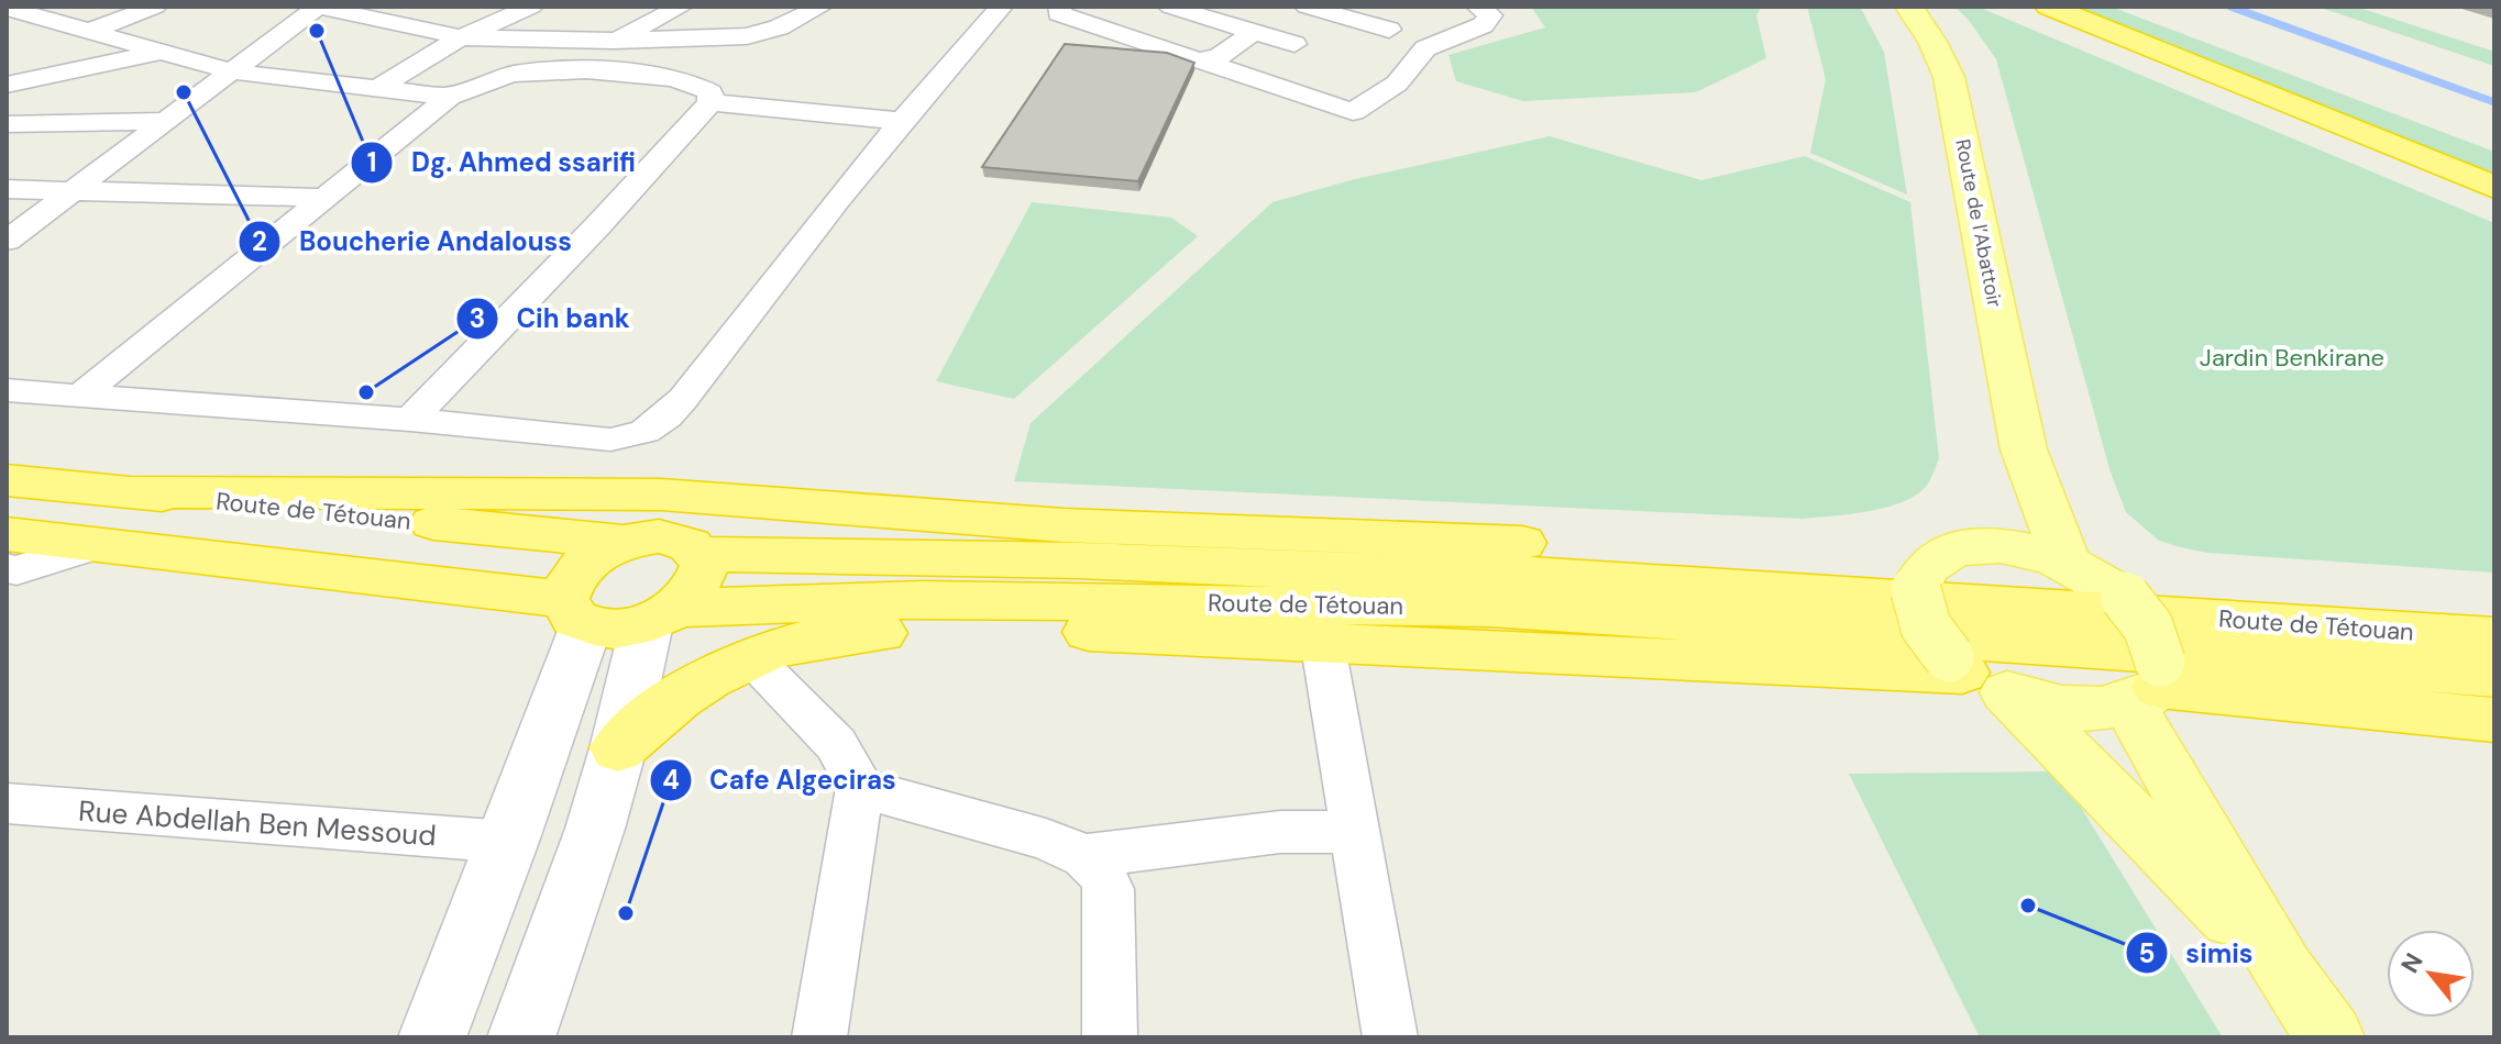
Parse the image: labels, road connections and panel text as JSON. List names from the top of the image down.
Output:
{
  "streets": {
    "highway": ["Route de Tétouan"],
    "main road": ["Route de l’Abattoir"],
    "street": ["Rue Abdellah Ben Messoud"]
  },
  "parks": ["Jardin Benkirane"],
  "places": [
    "Dg. Ahmed ssarifi",
    "Boucherie Andalouss",
    "Cih bank",
    "simis",
    "Cafe Algeciras"
  ],
  "north": "top left"
}
